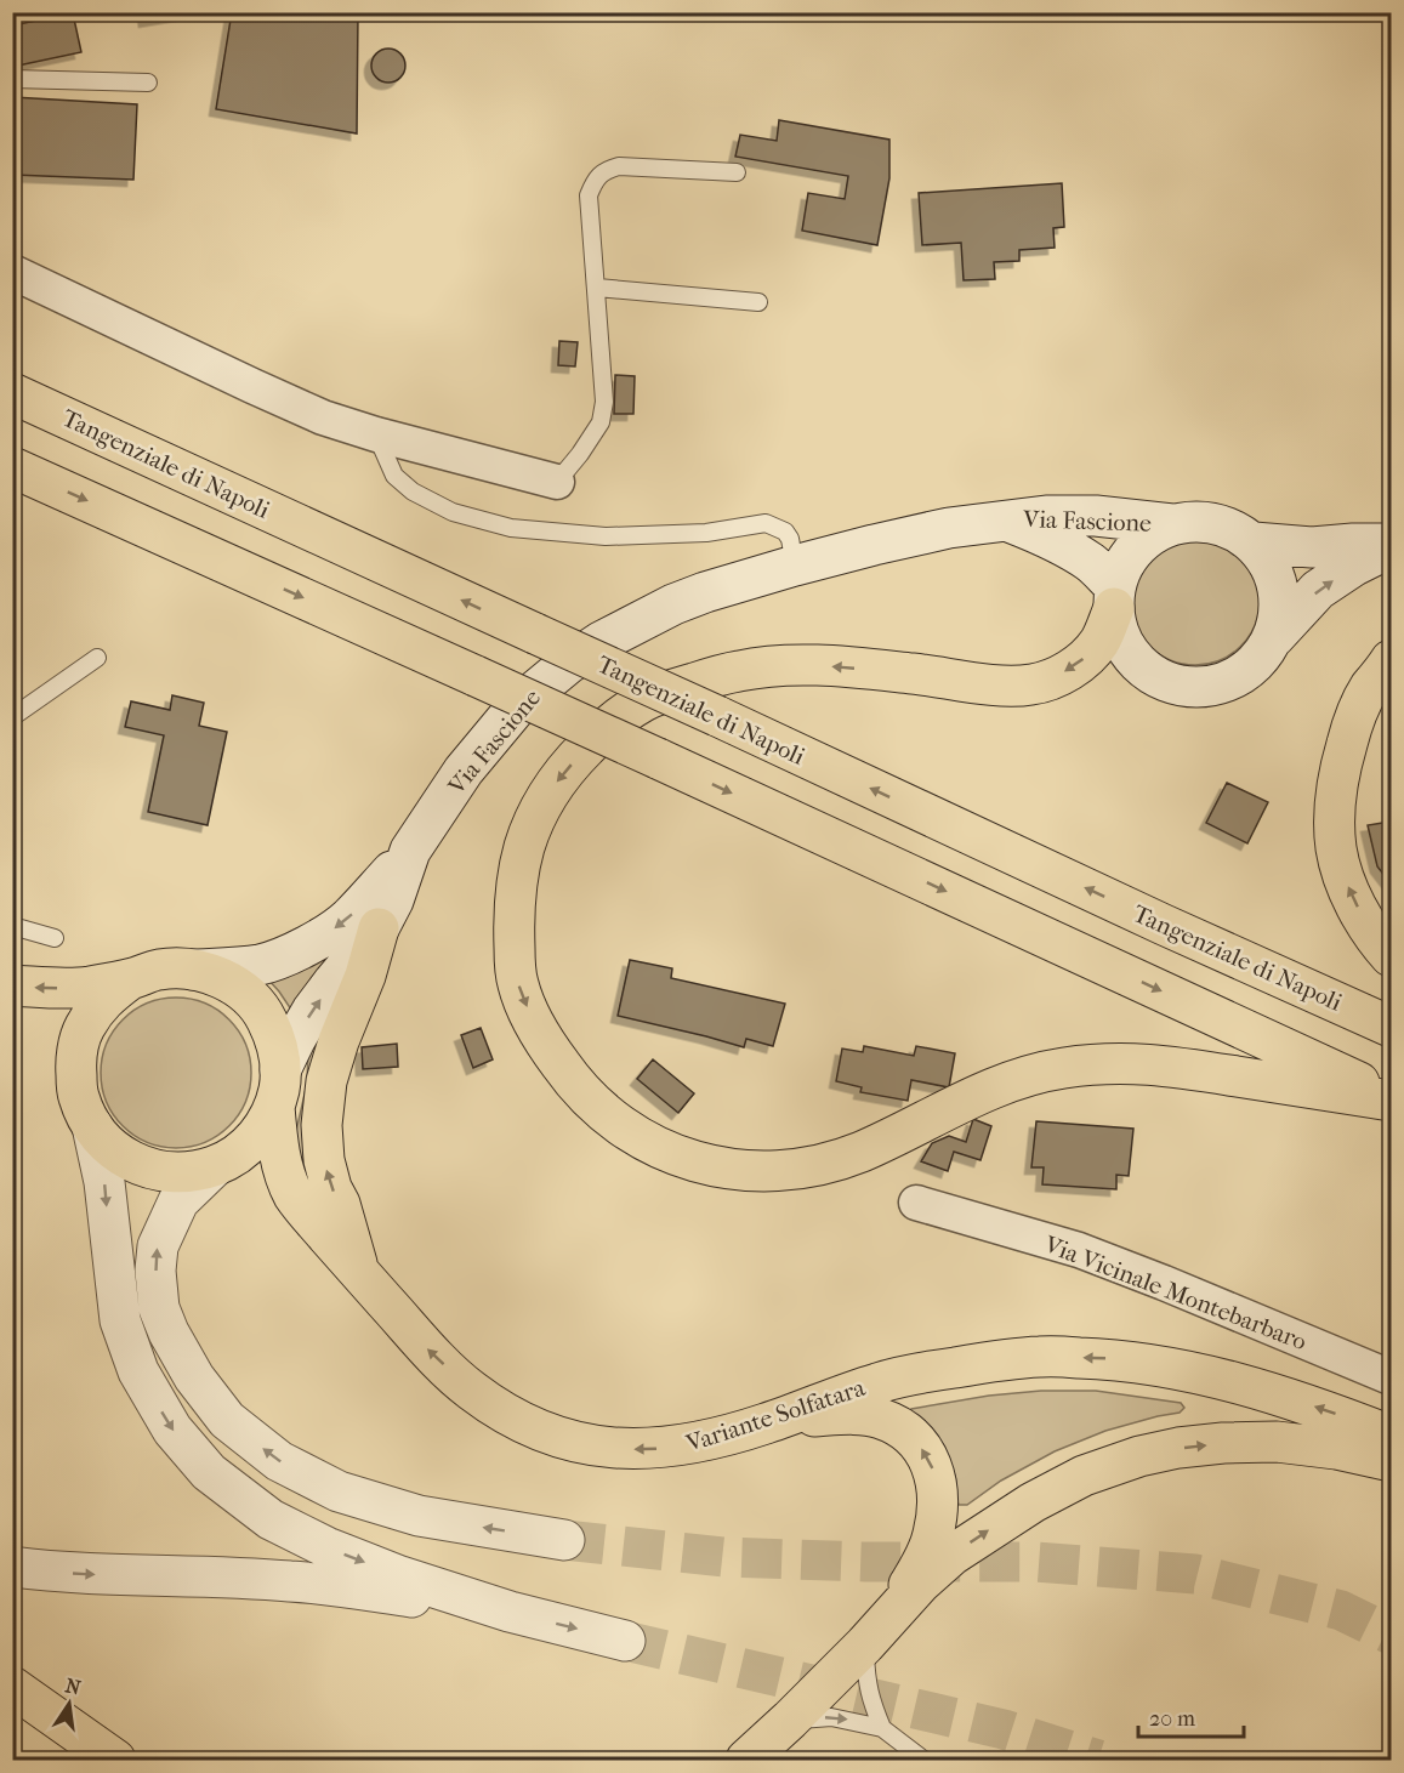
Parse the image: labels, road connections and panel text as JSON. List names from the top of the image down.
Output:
{
  "streets": {
    "main road": ["Tangenziale di Napoli", "Via Fascione", "Variante Solfatara"],
    "street": ["Via Vicinale Montebarbaro"]
  },
  "crossings": [
    ["Via Fascione", "Variante Solfatara"]
  ],
  "scale_bar": "20 m",
  "north": "top"
}
